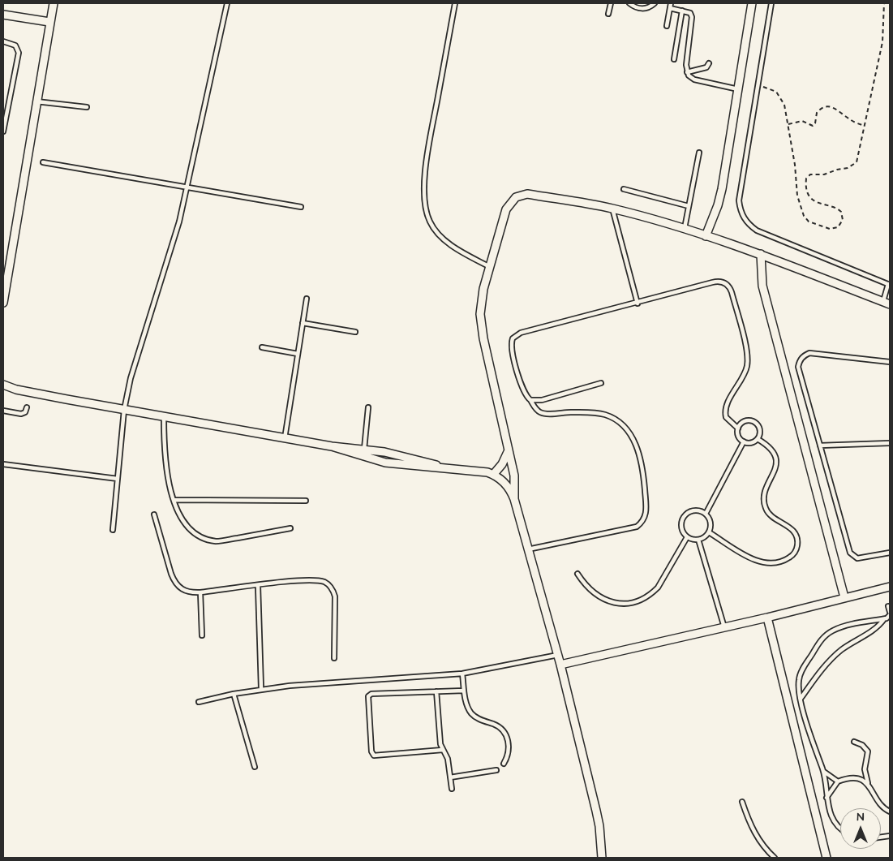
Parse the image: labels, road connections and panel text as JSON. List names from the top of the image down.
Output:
{
  "north": "top"
}
